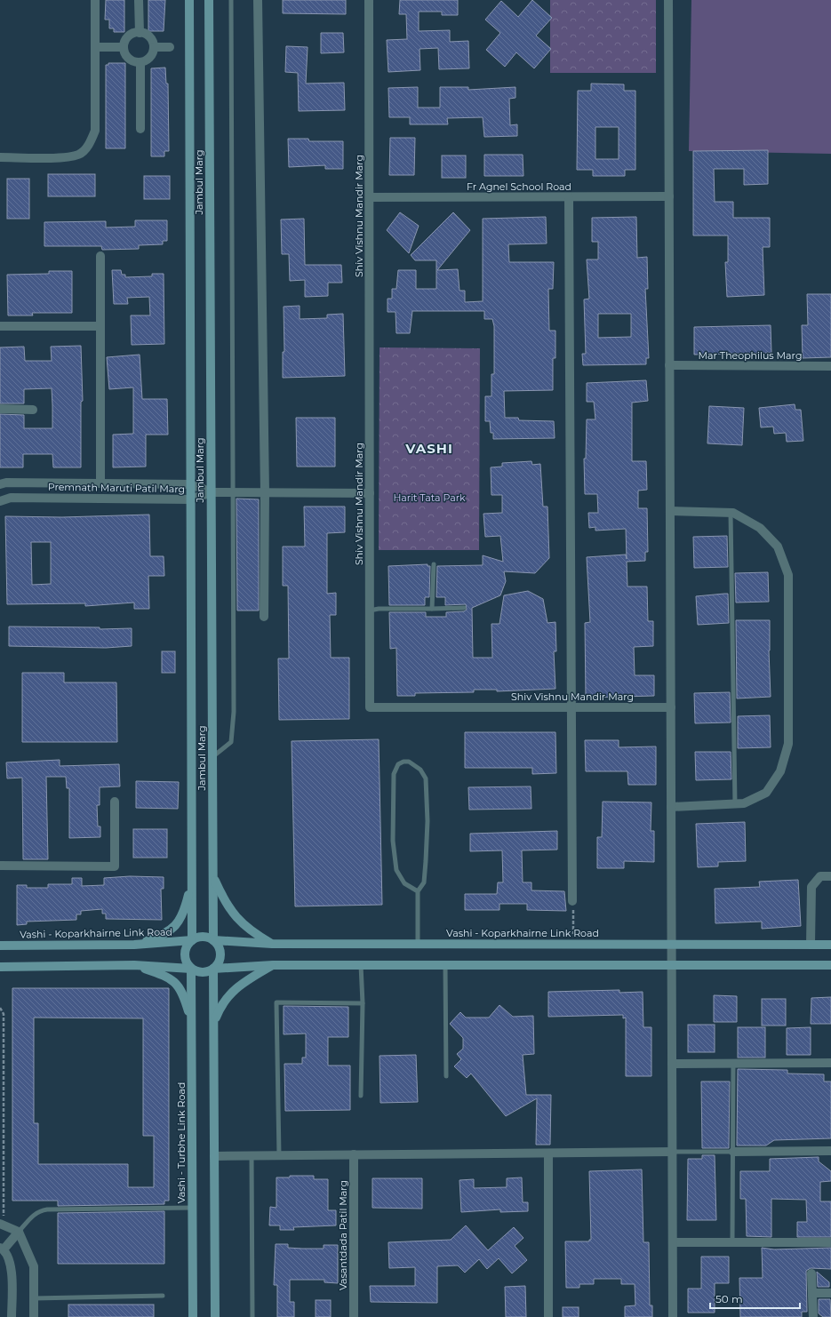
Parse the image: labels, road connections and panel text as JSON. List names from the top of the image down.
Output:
{
  "streets": {
    "main road": ["Jambul Marg", "Vashi - Koparkhairne Link Road", "Vashi - Turbhe Link Road"],
    "street": [
      "Fr Agnel School Road",
      "Shiv Vishnu Mandir Marg",
      "Mar Theophilus Marg",
      "Premnath Maruti Patil Marg",
      "Vasantdada Patil Marg"
    ]
  },
  "crossings": [
    ["Jambul Marg", "Premnath Maruti Patil Marg"],
    ["Jambul Marg", "Vashi - Koparkhairne Link Road"],
    ["Jambul Marg", "Vashi - Turbhe Link Road"],
    ["Fr Agnel School Road", "Shiv Vishnu Mandir Marg"],
    ["Vashi - Koparkhairne Link Road", "Vashi - Turbhe Link Road"]
  ],
  "districts": ["VASHI"],
  "parks": ["Harit Tata Park"],
  "scale_bar": "50 m"
}
